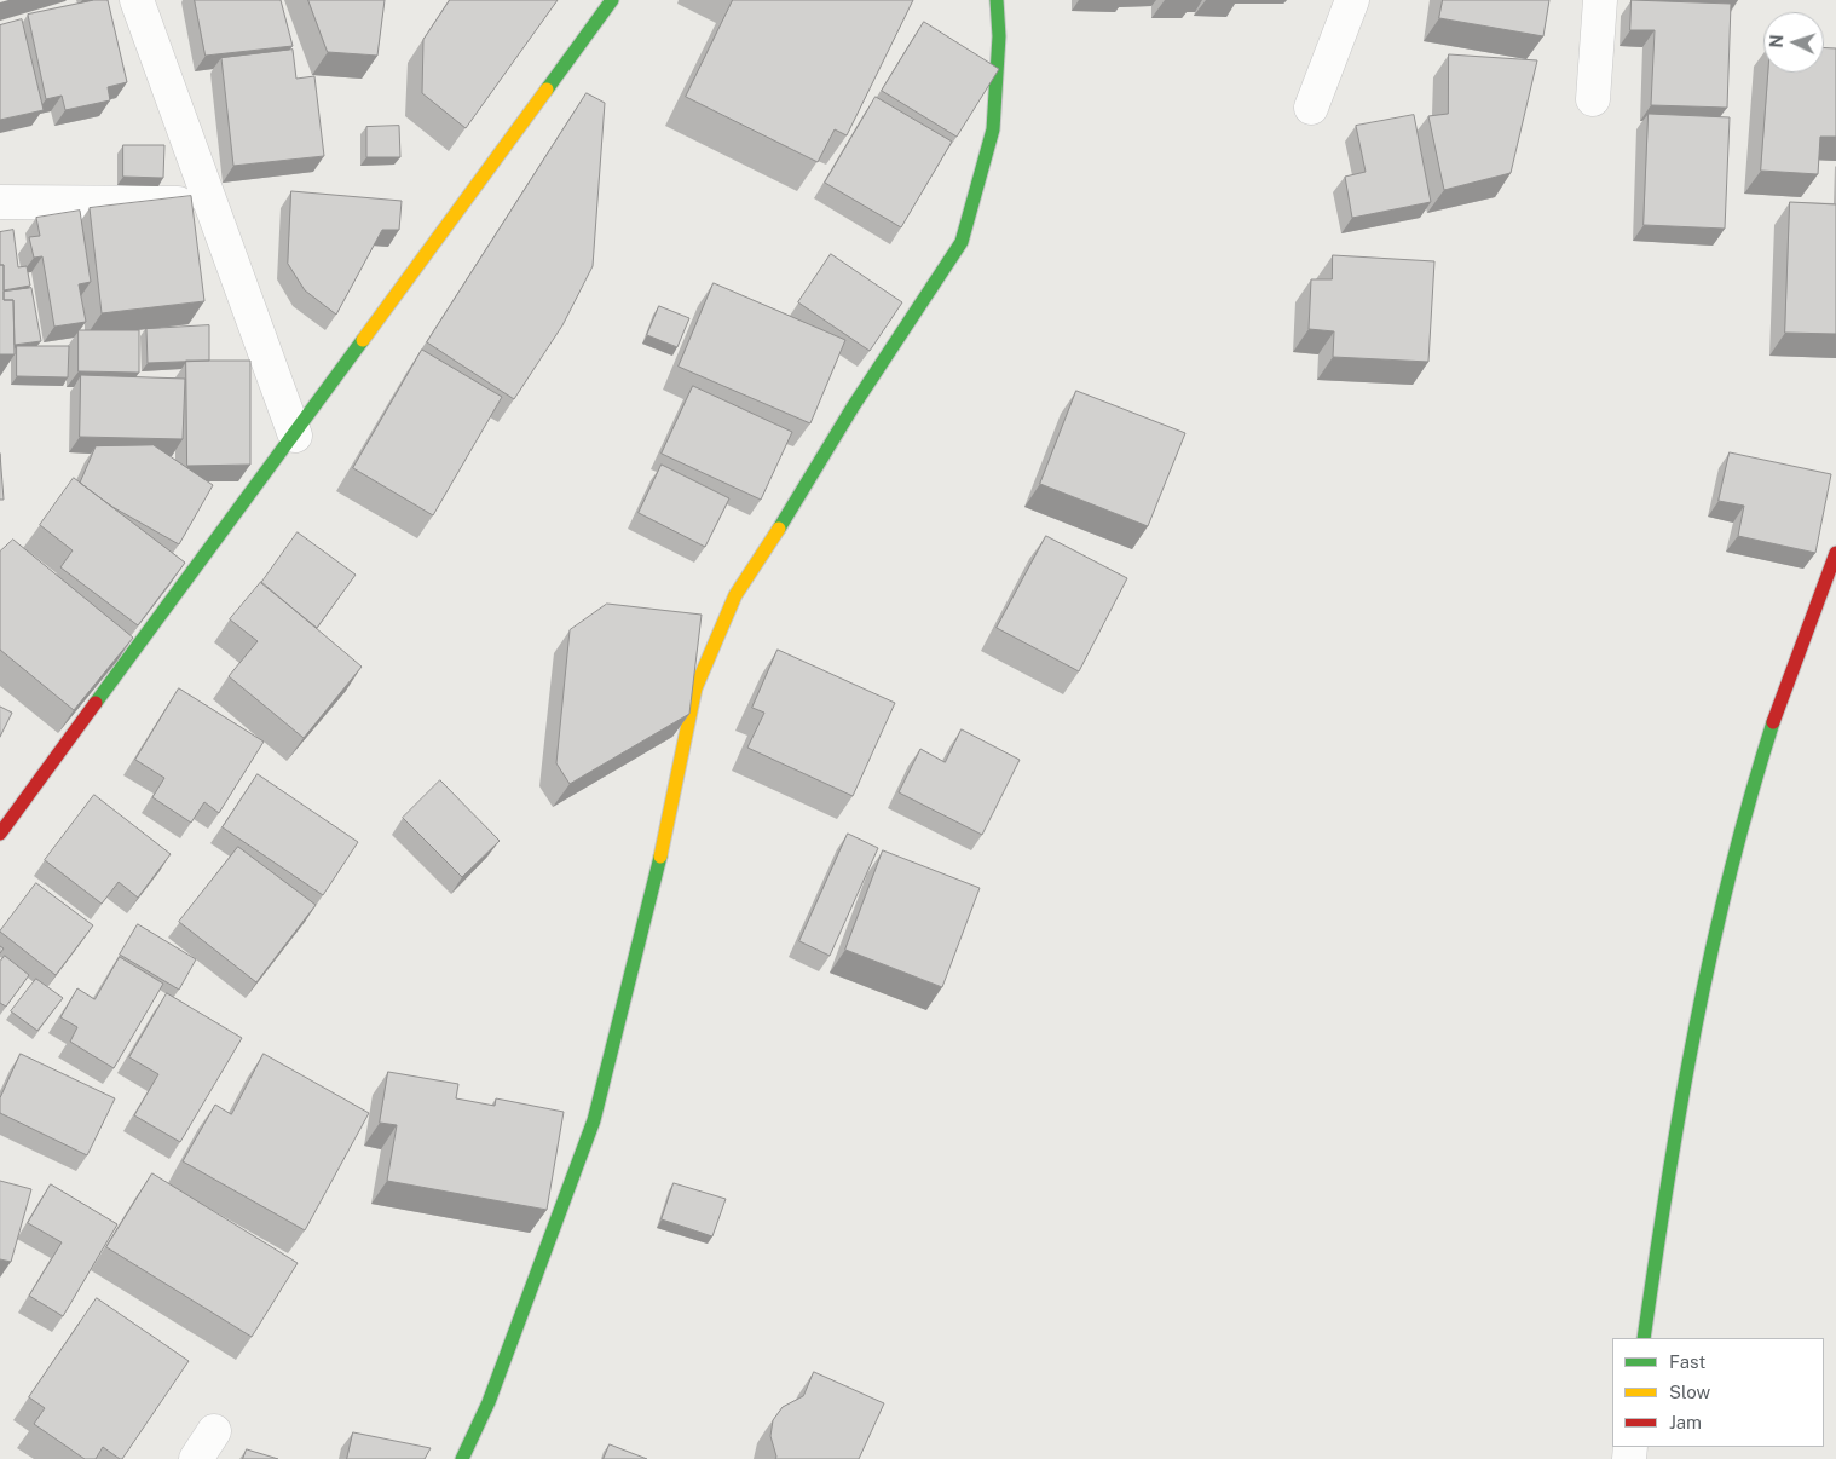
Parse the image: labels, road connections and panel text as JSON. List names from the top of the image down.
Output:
{
  "legend": ["Fast", "Slow", "Jam"],
  "north": "left"
}
